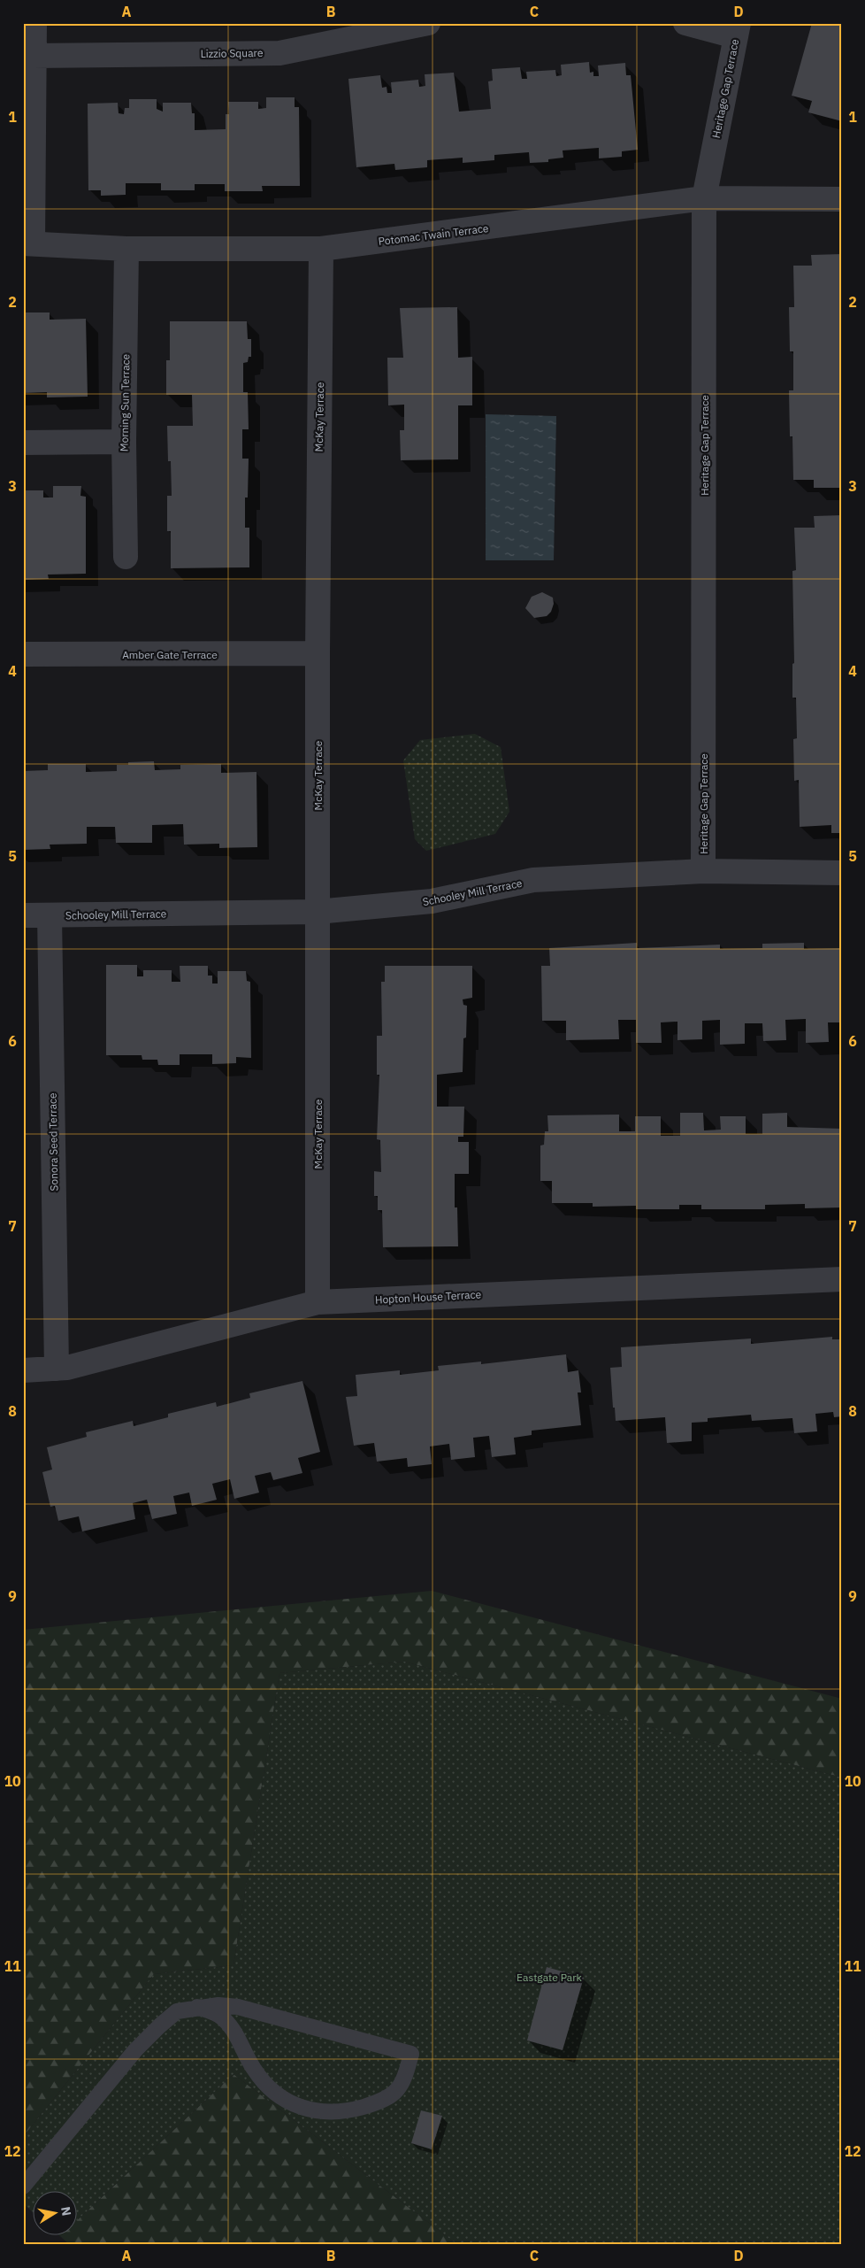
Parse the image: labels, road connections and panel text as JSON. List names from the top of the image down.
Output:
{
  "streets": {
    "street": [
      "Lizzio Square",
      "Heritage Gap Terrace",
      "Potomac Twain Terrace",
      "Morning Sun Terrace",
      "McKay Terrace",
      "Amber Gate Terrace",
      "Schooley Mill Terrace",
      "Sonora Seed Terrace",
      "Hopton House Terrace"
    ]
  },
  "crossings": [
    ["Heritage Gap Terrace", "Potomac Twain Terrace"],
    ["Heritage Gap Terrace", "Schooley Mill Terrace"],
    ["Potomac Twain Terrace", "Morning Sun Terrace"],
    ["Potomac Twain Terrace", "McKay Terrace"],
    ["McKay Terrace", "Amber Gate Terrace"],
    ["McKay Terrace", "Schooley Mill Terrace"],
    ["McKay Terrace", "Hopton House Terrace"],
    ["Schooley Mill Terrace", "Sonora Seed Terrace"],
    ["Sonora Seed Terrace", "Hopton House Terrace"]
  ],
  "parks": ["Eastgate Park"],
  "north": "right",
  "grid": {
    "columns": [
      "A",
      "B",
      "C",
      "D"
    ],
    "rows": [
      "1",
      "2",
      "3",
      "4",
      "5",
      "6",
      "7",
      "8",
      "9",
      "10",
      "11",
      "12"
    ]
  }
}
